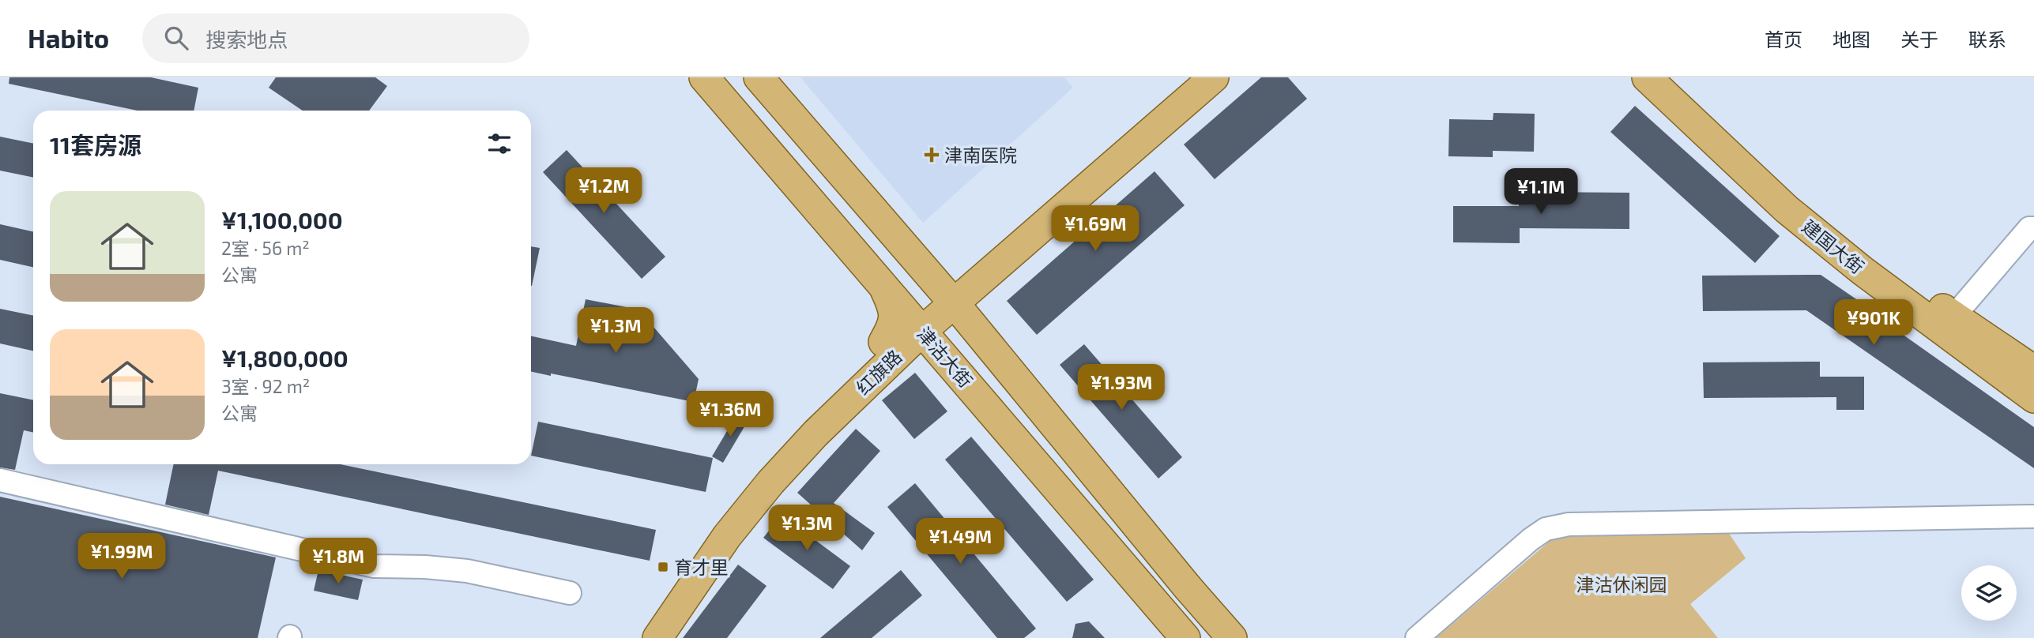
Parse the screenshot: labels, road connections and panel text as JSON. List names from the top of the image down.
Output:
{
  "streets": {
    "main road": ["建国大街", "津沽大街", "红旗路"]
  },
  "crossings": [
    ["津沽大街", "红旗路"]
  ],
  "parks": ["津沽休闲园"],
  "places": {
    "health": ["津南医院"],
    "transit": ["育才里"]
  },
  "page": {
    "header": "Habito",
    "search": "搜索地点",
    "nav": [
      "首页",
      "地图",
      "关于",
      "联系"
    ],
    "heading": "11套房源",
    "price": [
      "¥1.2M",
      "¥1.1M",
      "¥1.69M",
      "¥901K",
      "¥1.3M",
      "¥1.93M",
      "¥1.36M",
      "¥1.3M",
      "¥1.49M",
      "¥1.99M",
      "¥1.8M"
    ],
    "list": [
      {
        "name": "¥1,100,000",
        "note": "2室 · 56 m² · 公寓"
      },
      {
        "name": "¥1,800,000",
        "note": "3室 · 92 m² · 公寓"
      }
    ]
  }
}
